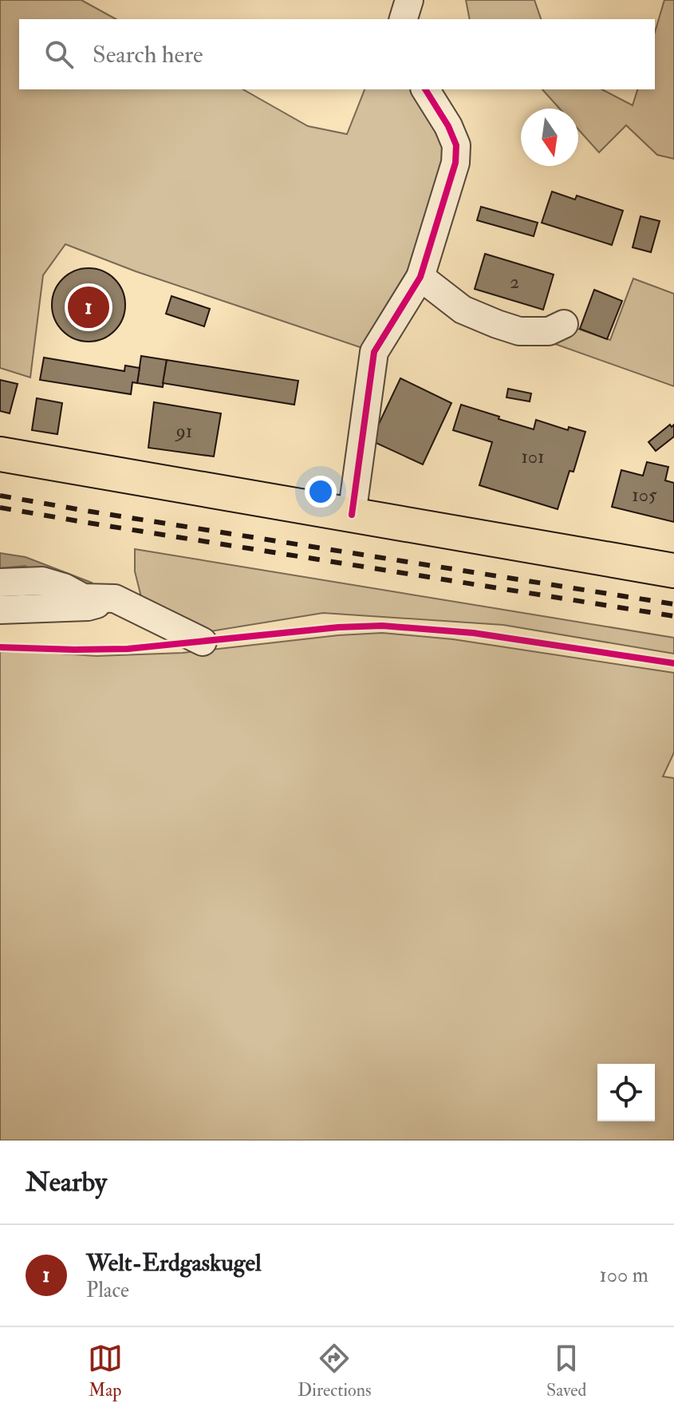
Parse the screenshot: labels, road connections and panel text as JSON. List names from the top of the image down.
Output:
{
  "house_numbers": [
    "2",
    "91",
    "101",
    "105"
  ],
  "north": "bottom",
  "page": {
    "search": "Search here",
    "pins": "1",
    "heading": "Nearby",
    "list": [
      {
        "mark": "1",
        "name": "Welt-Erdgaskugel",
        "note": "Place",
        "value": "100 m"
      }
    ],
    "nav": ["Map", "Directions", "Saved"]
  }
}
